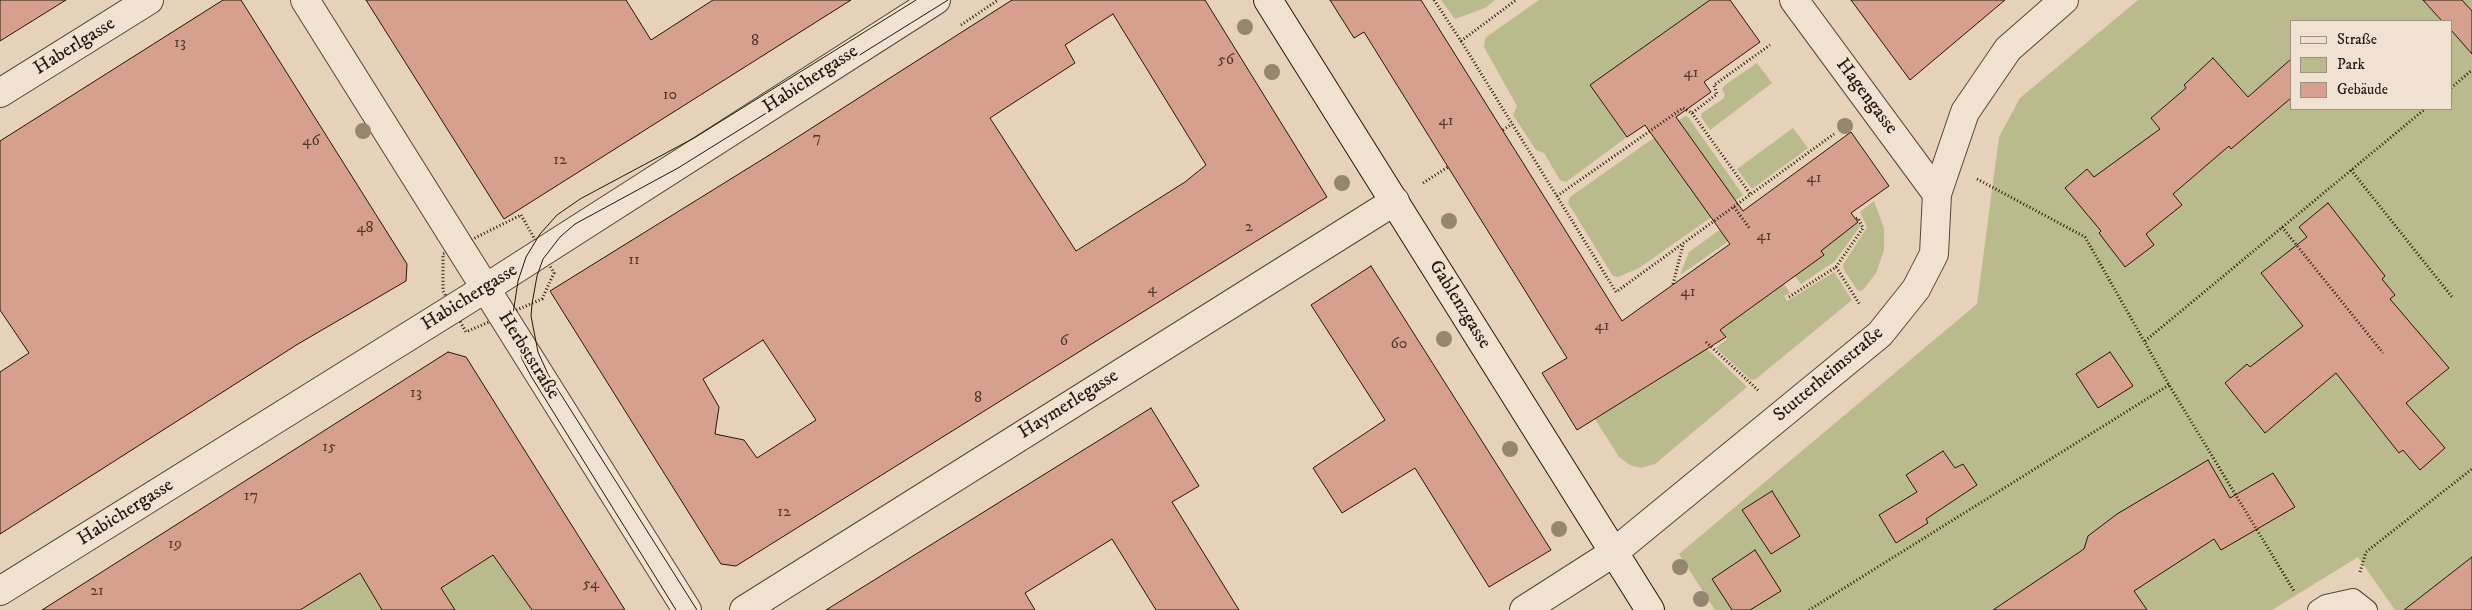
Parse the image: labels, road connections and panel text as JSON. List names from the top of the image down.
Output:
{
  "streets": {
    "street": [
      "Haberlgasse",
      "Habichergasse",
      "Hagengasse",
      "Gablenzgasse",
      "Herbststraße",
      "Stutterheimstraße",
      "Haymerlegasse"
    ]
  },
  "crossings": [
    ["Habichergasse", "Herbststraße"],
    ["Hagengasse", "Stutterheimstraße"],
    ["Gablenzgasse", "Stutterheimstraße"],
    ["Gablenzgasse", "Haymerlegasse"]
  ],
  "house_numbers": [
    "8",
    "13",
    "56",
    "41",
    "10",
    "41",
    "7",
    "46",
    "12",
    "41",
    "2",
    "48",
    "41",
    "11",
    "4",
    "41",
    "41",
    "6",
    "60",
    "13",
    "8",
    "15",
    "17",
    "12",
    "19",
    "54",
    "21"
  ],
  "legend": ["Straße", "Park", "Gebäude"]
}
